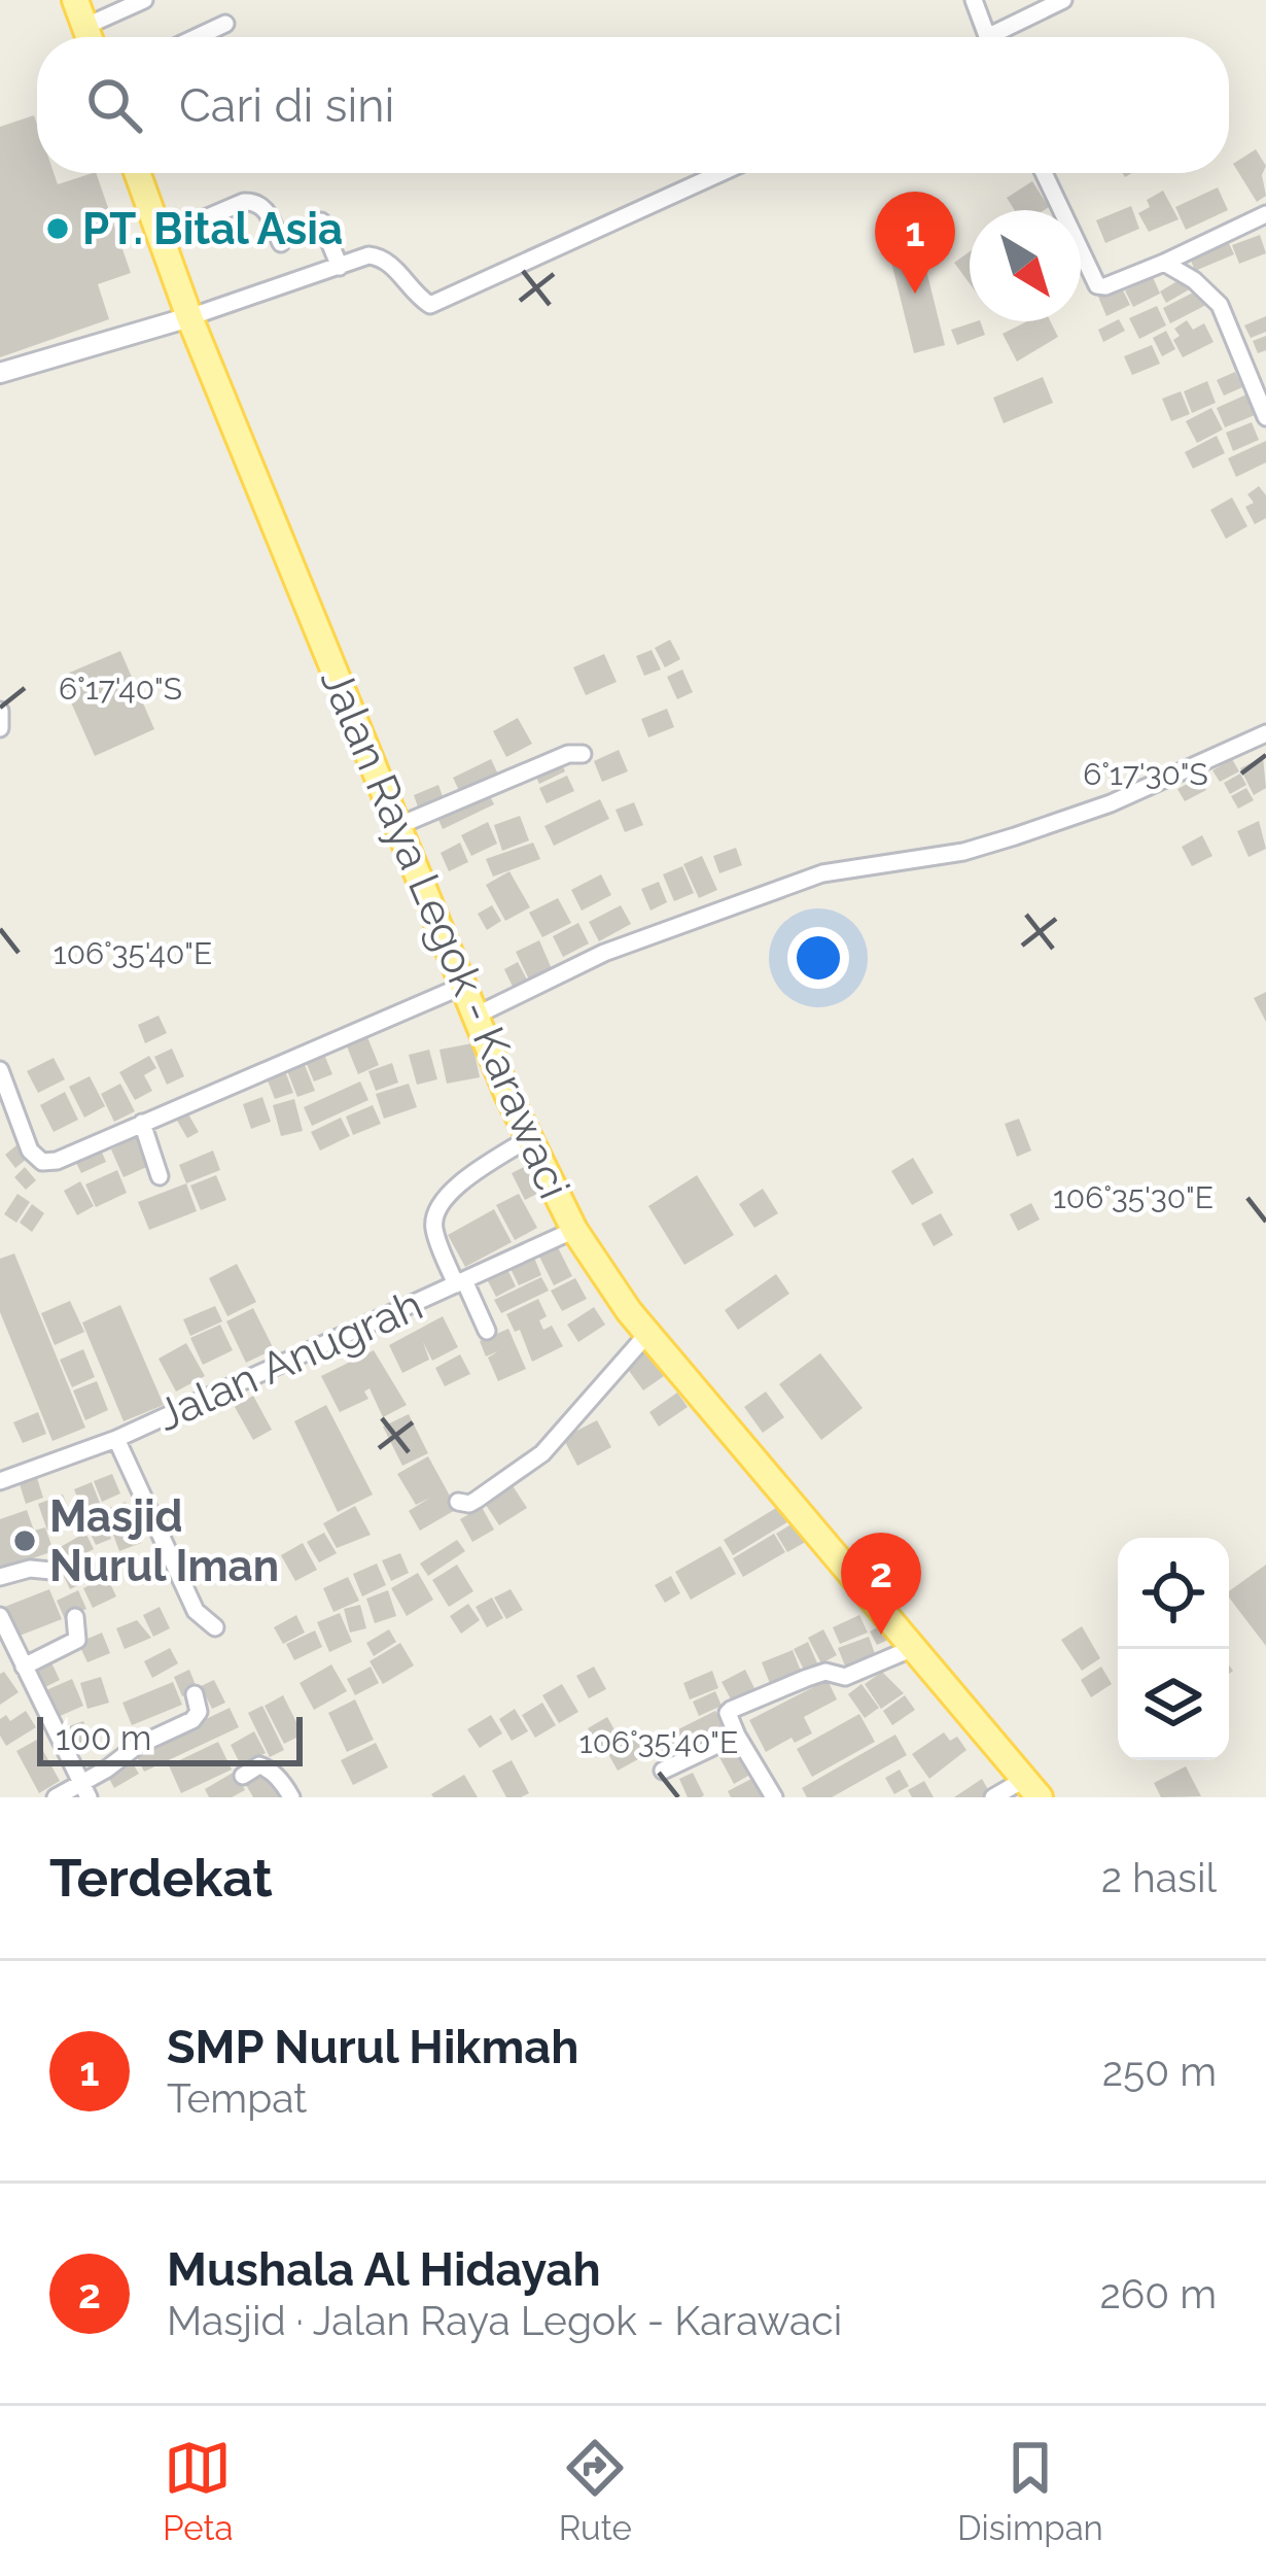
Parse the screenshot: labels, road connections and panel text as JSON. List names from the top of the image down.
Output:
{
  "streets": {
    "main road": ["Jalan Raya Legok - Karawaci"],
    "street": ["Jalan Anugrah"]
  },
  "crossings": [
    ["Jalan Raya Legok - Karawaci", "Jalan Anugrah"]
  ],
  "places": ["PT. Bital Asia", "Masjid Nurul Iman"],
  "scale_bar": "100 m",
  "north": "bottom right",
  "page": {
    "search": "Cari di sini",
    "pins": ["1", "2"],
    "scale": "100 m",
    "heading": ["Terdekat", "2 hasil"],
    "list": [
      {
        "mark": "1",
        "name": "SMP Nurul Hikmah",
        "note": "Tempat",
        "value": "250 m"
      },
      {
        "mark": "2",
        "name": "Mushala Al Hidayah",
        "note": "Masjid · Jalan Raya Legok - Karawaci",
        "value": "260 m"
      }
    ],
    "nav": ["Peta", "Rute", "Disimpan"]
  },
  "coordinates": [
    "6°17'40\"S",
    "6°17'30\"S",
    "106°35'40\"E",
    "106°35'30\"E"
  ]
}
